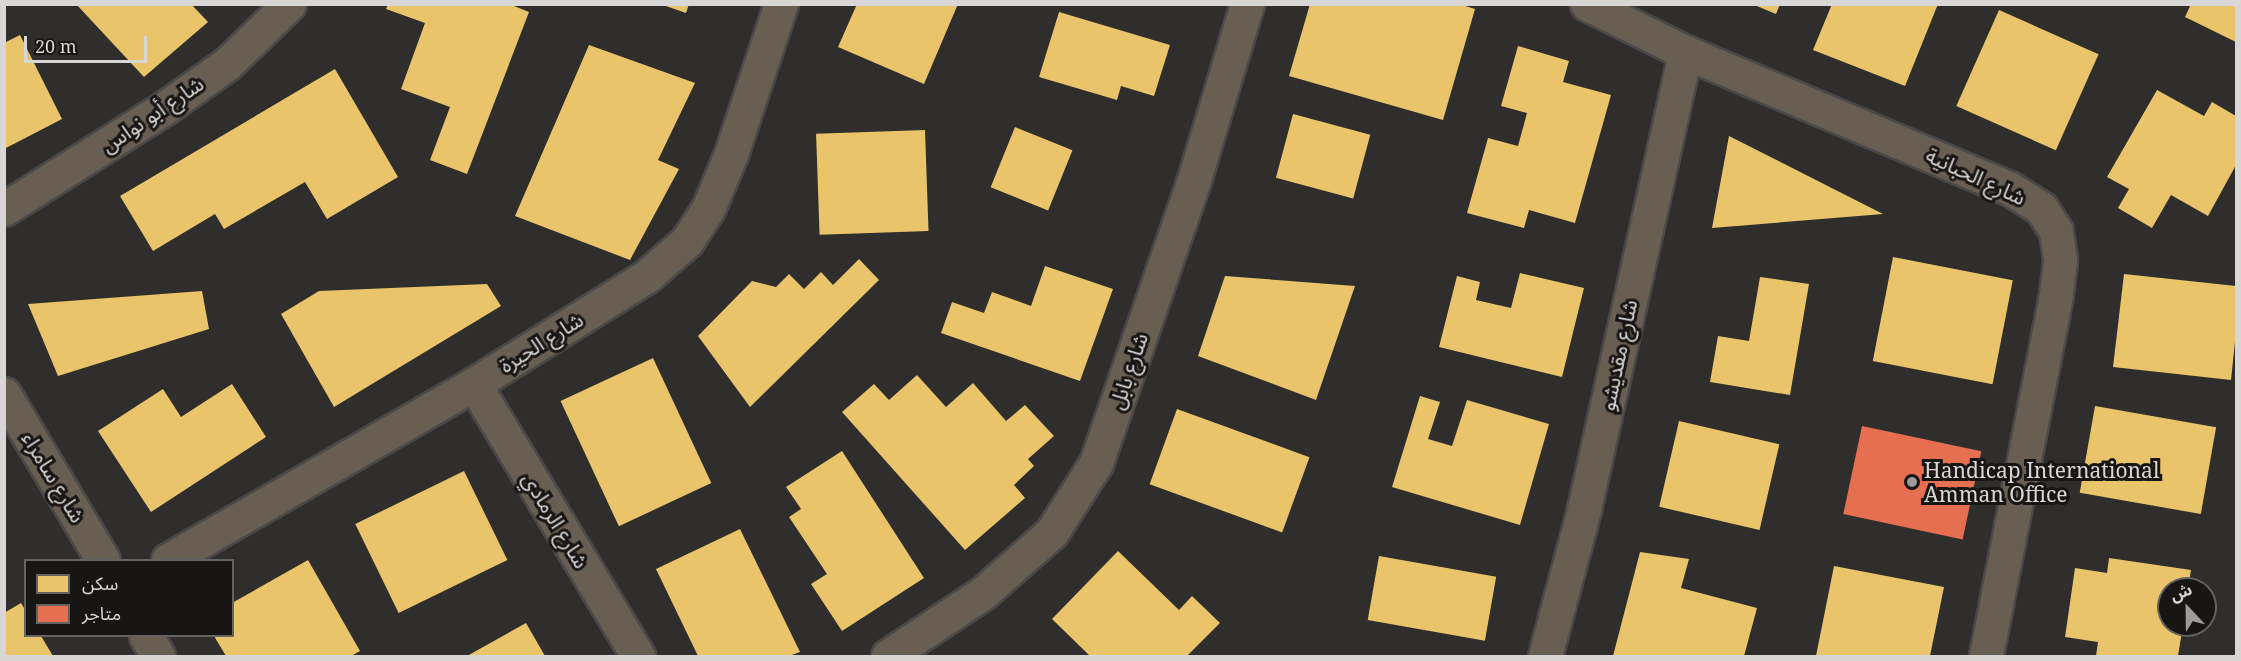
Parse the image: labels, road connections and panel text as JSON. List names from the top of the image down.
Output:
{
  "streets": {
    "street": [
      "شارع أبو نواس",
      "شارع الحبانية",
      "شارع الحيرة",
      "شارع مقديشو",
      "شارع بابل",
      "شارع سامراء",
      "شارع الرمادي"
    ]
  },
  "crossings": [
    ["شارع الحبانية", "شارع مقديشو"],
    ["شارع الحيرة", "شارع الرمادي"]
  ],
  "places": ["Handicap International Amman Office"],
  "legend": ["سكن", "متاجر"],
  "scale_bar": "20 m",
  "north": "top"
}
